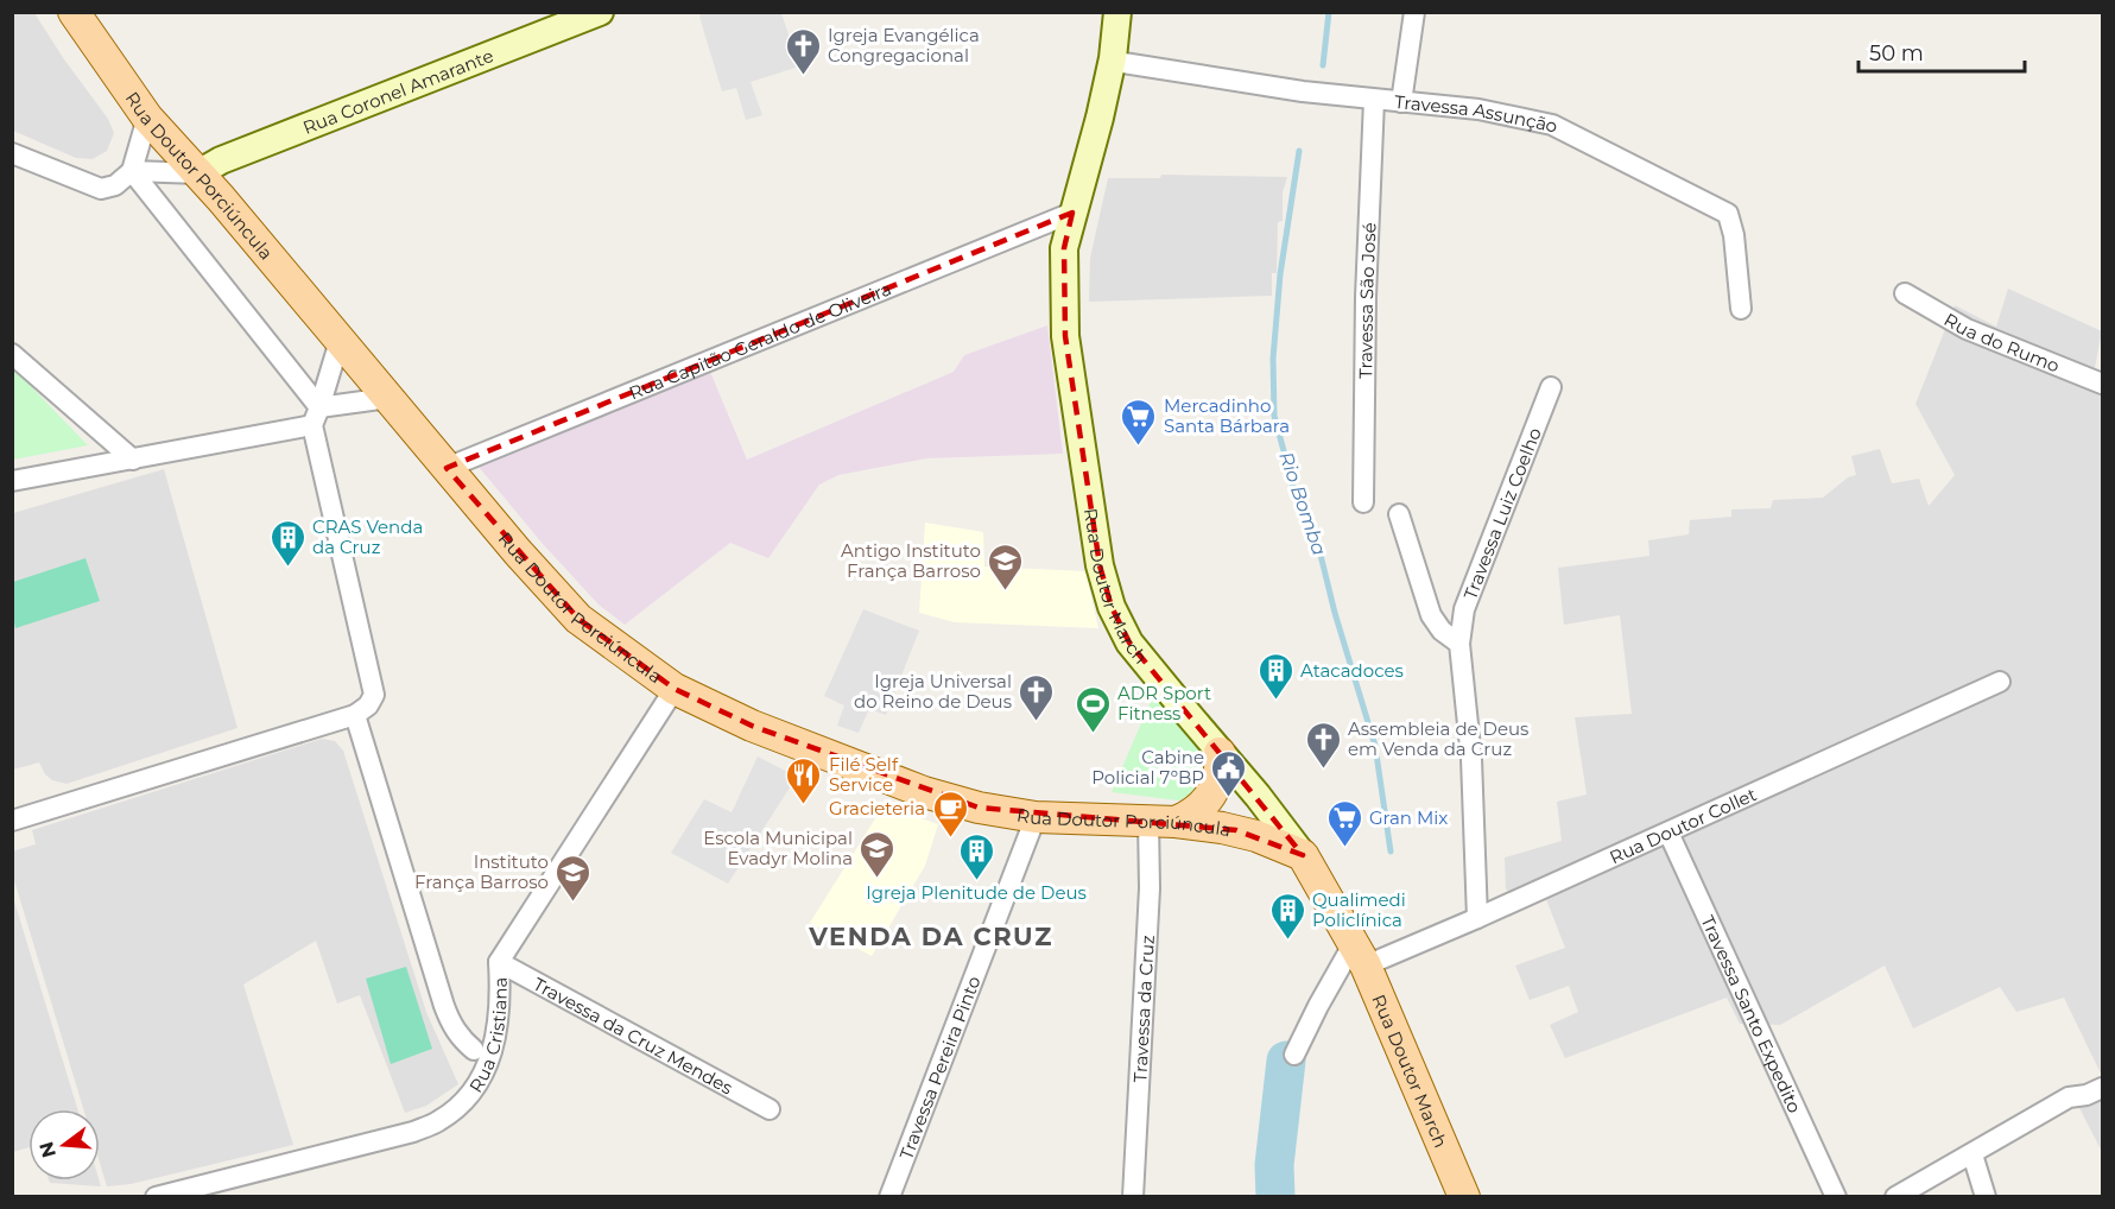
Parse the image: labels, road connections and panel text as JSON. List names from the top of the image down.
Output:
{
  "streets": {
    "main road": ["Rua Coronel Amarante", "Rua Doutor Porciúncula", "Rua Doutor March"],
    "street": [
      "Travessa Assunção",
      "Travessa São José",
      "Rua Capitão Geraldo de Oliveira",
      "Rua do Rumo",
      "Travessa Luiz Coelho",
      "Rua Doutor Collet",
      "Travessa da Cruz",
      "Travessa Santo Expedito",
      "Rua Cristiana",
      "Travessa da Cruz Mendes",
      "Travessa Pereira Pinto"
    ]
  },
  "crossings": [
    ["Rua Coronel Amarante", "Rua Doutor Porciúncula"],
    ["Travessa Assunção", "Travessa São José"],
    ["Travessa Assunção", "Rua Doutor March"],
    ["Rua Doutor Porciúncula", "Rua Capitão Geraldo de Oliveira"],
    ["Rua Doutor Porciúncula", "Rua Doutor March"],
    ["Rua Doutor Porciúncula", "Travessa da Cruz"],
    ["Rua Doutor Porciúncula", "Rua Cristiana"],
    ["Rua Doutor Porciúncula", "Travessa Pereira Pinto"],
    ["Rua Capitão Geraldo de Oliveira", "Rua Doutor March"],
    ["Travessa Luiz Coelho", "Rua Doutor Collet"],
    ["Rua Doutor March", "Rua Doutor Collet"],
    ["Rua Doutor Collet", "Travessa Santo Expedito"],
    ["Rua Cristiana", "Travessa da Cruz Mendes"]
  ],
  "districts": ["VENDA DA CRUZ"],
  "water": ["Rio Bomba"],
  "places": {
    "church": ["Igreja Evangélica Congregacional", "Igreja Universal do Reino de Deus", "Assembleia de Deus em Venda da Cruz"],
    "supermarket": ["Mercadinho Santa Bárbara", "Gran Mix"],
    "building": [
      "CRAS Venda da Cruz",
      "Atacadoces",
      "Igreja Plenitude de Deus",
      "Qualimedi Policlínica"
    ],
    "school or university": ["Antigo Instituto França Barroso", "Escola Municipal Evadyr Molina", "Instituto França Barroso"],
    "sports": ["ADR Sport Fitness"],
    "public building": ["Cabine Policial 7ºBP"],
    "restaurant": ["Filé Self Service"],
    "cafe": ["Gracieteria"]
  },
  "scale_bar": "50 m",
  "north": "left"
}
